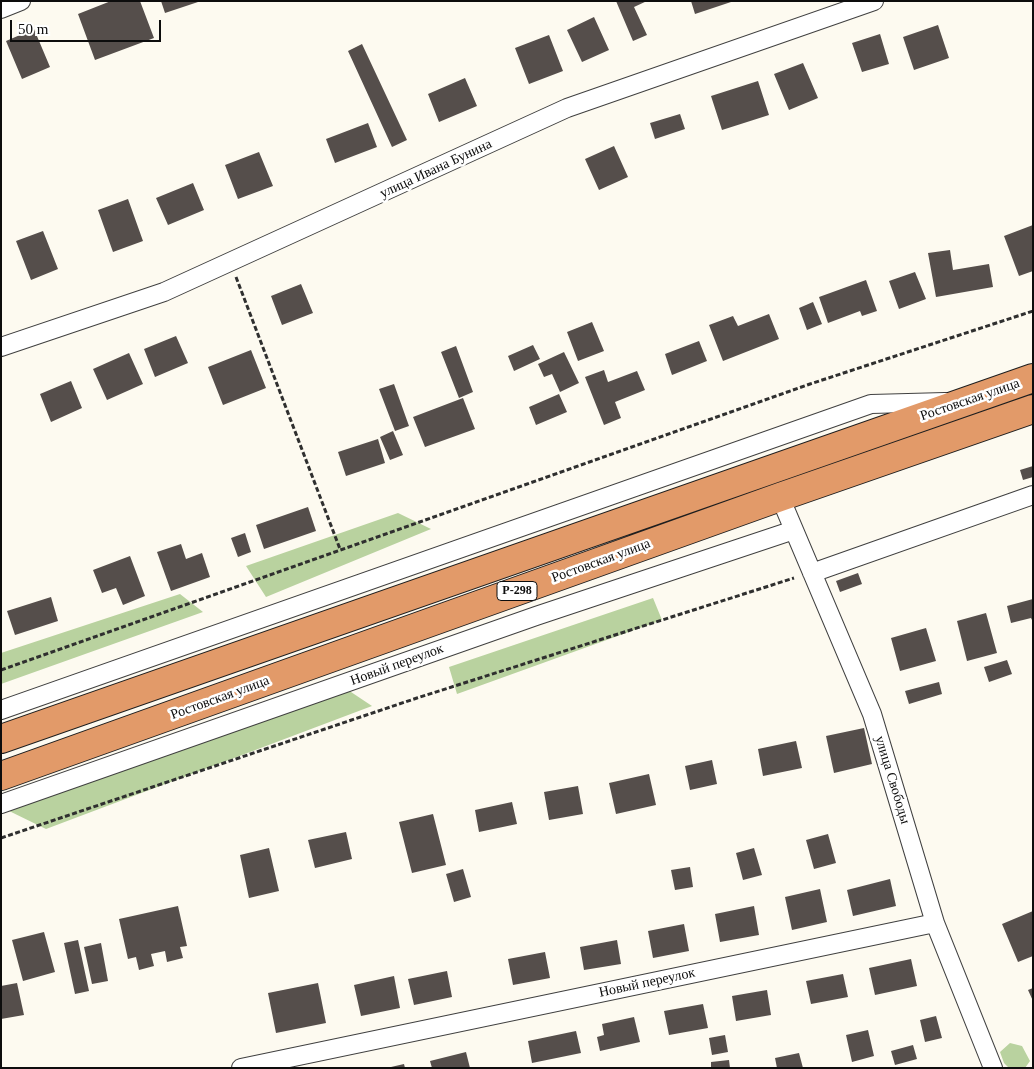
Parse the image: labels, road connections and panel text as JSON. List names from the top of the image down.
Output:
{
  "streets": {
    "highway": ["Ростовская улица", "Р-298"],
    "street": ["улица Ивана Бунина", "Новый переулок", "улица Свободы"]
  },
  "crossings": [
    ["Ростовская улица", "улица Свободы"],
    ["Новый переулок", "улица Свободы"]
  ],
  "scale_bar": "50 m"
}
